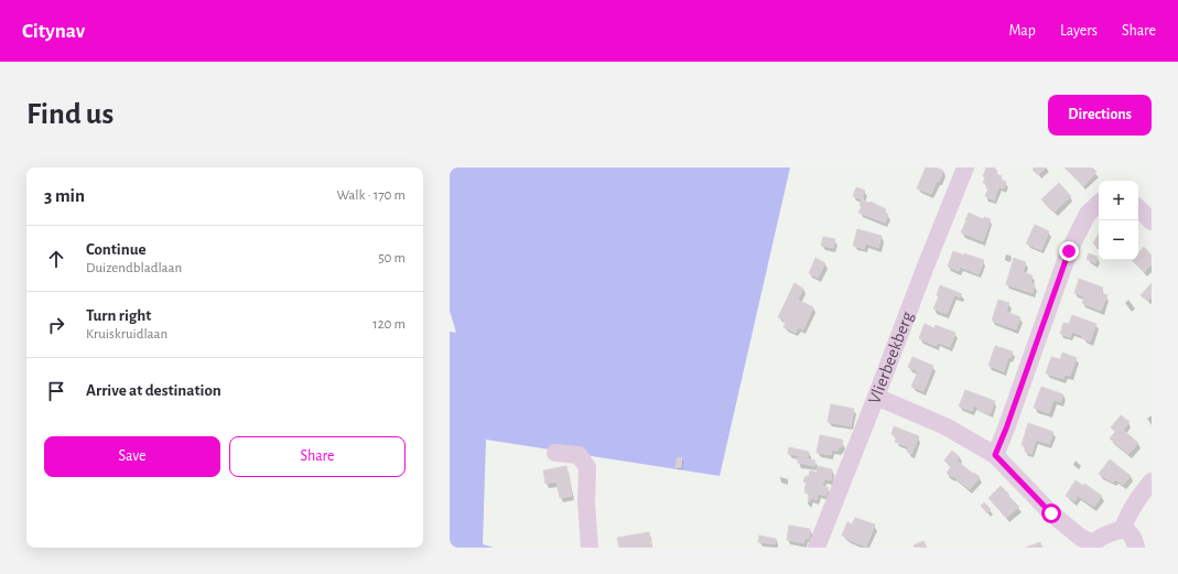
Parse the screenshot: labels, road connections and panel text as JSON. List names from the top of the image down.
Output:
{
  "streets": {
    "street": ["Vlierbeekberg"]
  },
  "page": {
    "header": "Citynav",
    "nav": ["Map", "Layers", "Share"],
    "buttons": [
      "Directions",
      ["Save", "Share"]
    ],
    "title": "Find us",
    "heading": ["3 min", "Walk · 170 m"],
    "map_buttons": ["+", "−"],
    "list": [
      ["Continue", "Duizendbladlaan", "50 m"],
      ["Turn right", "Kruiskruidlaan", "120 m"],
      "Arrive at destination"
    ]
  }
}
